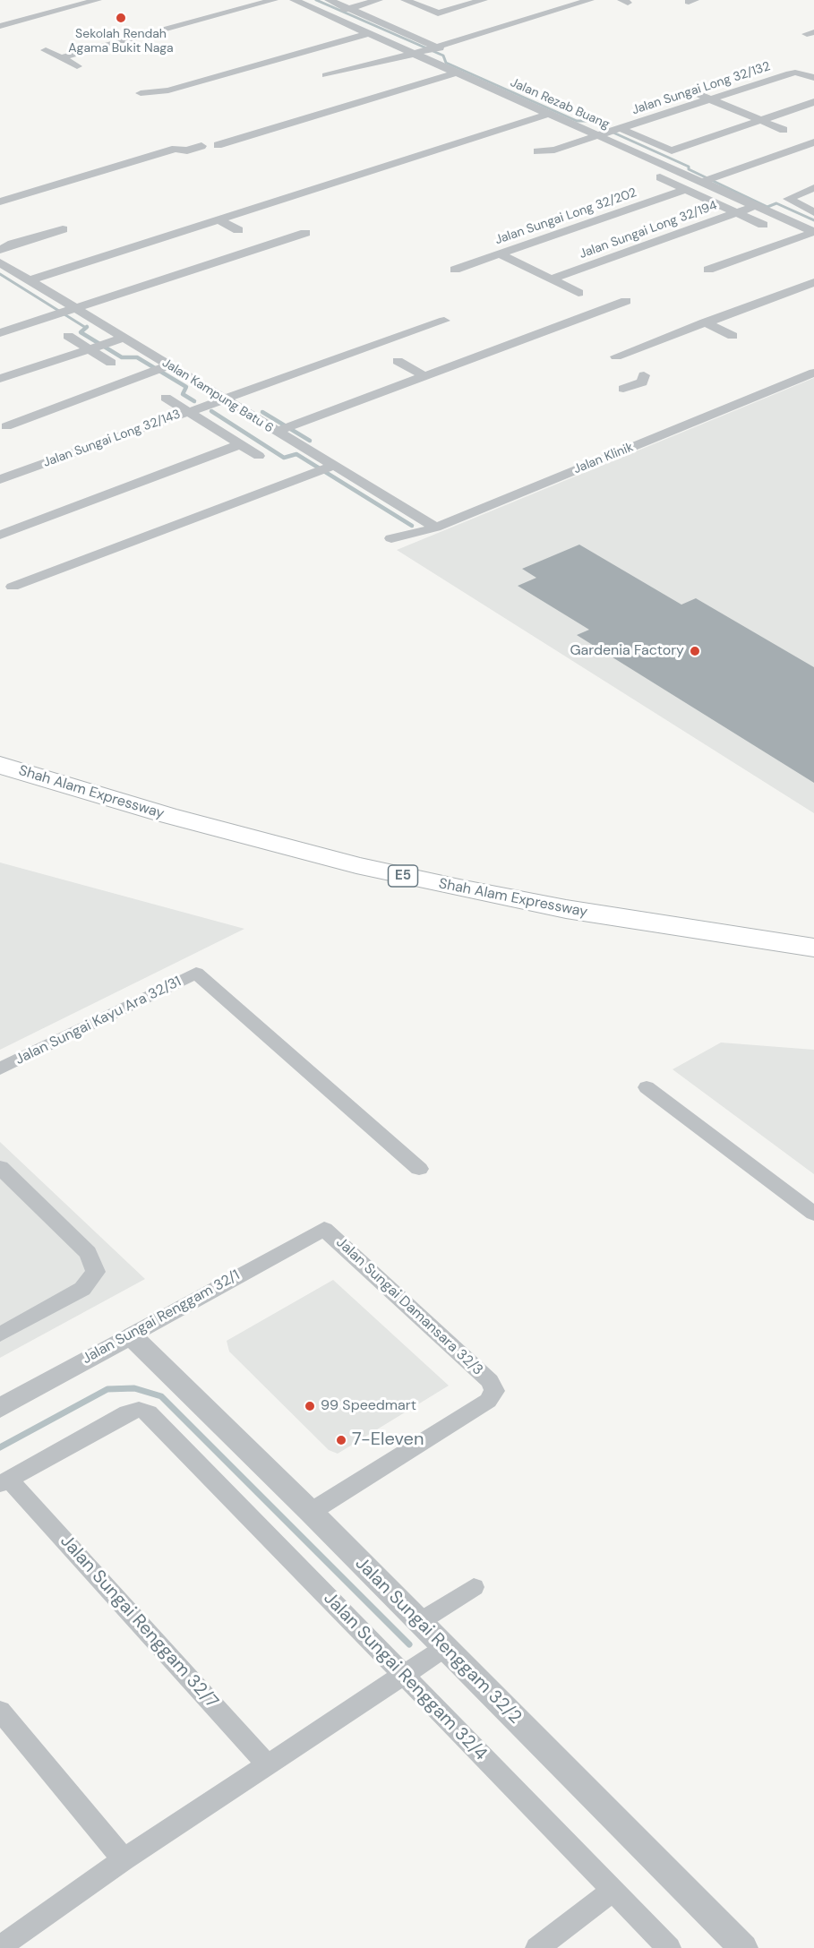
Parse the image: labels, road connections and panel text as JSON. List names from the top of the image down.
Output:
{
  "streets": {
    "highway": ["Shah Alam Expressway", "E5"],
    "street": [
      "Jalan Sungai Long 32/132",
      "Jalan Rezab Buang",
      "Jalan Sungai Long 32/202",
      "Jalan Sungai Long 32/194",
      "Jalan Kampung Batu 6",
      "Jalan Sungai Long 32/143",
      "Jalan Klinik",
      "Jalan Sungai Kayu Ara 32/31",
      "Jalan Sungai Damansara 32/3",
      "Jalan Sungai Renggam 32/1",
      "Jalan Sungai Renggam 32/7",
      "Jalan Sungai Renggam 32/2",
      "Jalan Sungai Renggam 32/4"
    ]
  },
  "crossings": [
    ["Jalan Sungai Long 32/132", "Jalan Rezab Buang"],
    ["Jalan Rezab Buang", "Jalan Sungai Long 32/194"],
    ["Jalan Kampung Batu 6", "Jalan Sungai Long 32/143"],
    ["Jalan Kampung Batu 6", "Jalan Klinik"],
    ["Jalan Sungai Damansara 32/3", "Jalan Sungai Renggam 32/1"],
    ["Jalan Sungai Damansara 32/3", "Jalan Sungai Renggam 32/2"],
    ["Jalan Sungai Renggam 32/1", "Jalan Sungai Renggam 32/2"],
    ["Jalan Sungai Renggam 32/7", "Jalan Sungai Renggam 32/4"]
  ],
  "places": [
    "Sekolah Rendah Agama Bukit Naga",
    "Gardenia Factory",
    "99 Speedmart",
    "7-Eleven"
  ]
}
